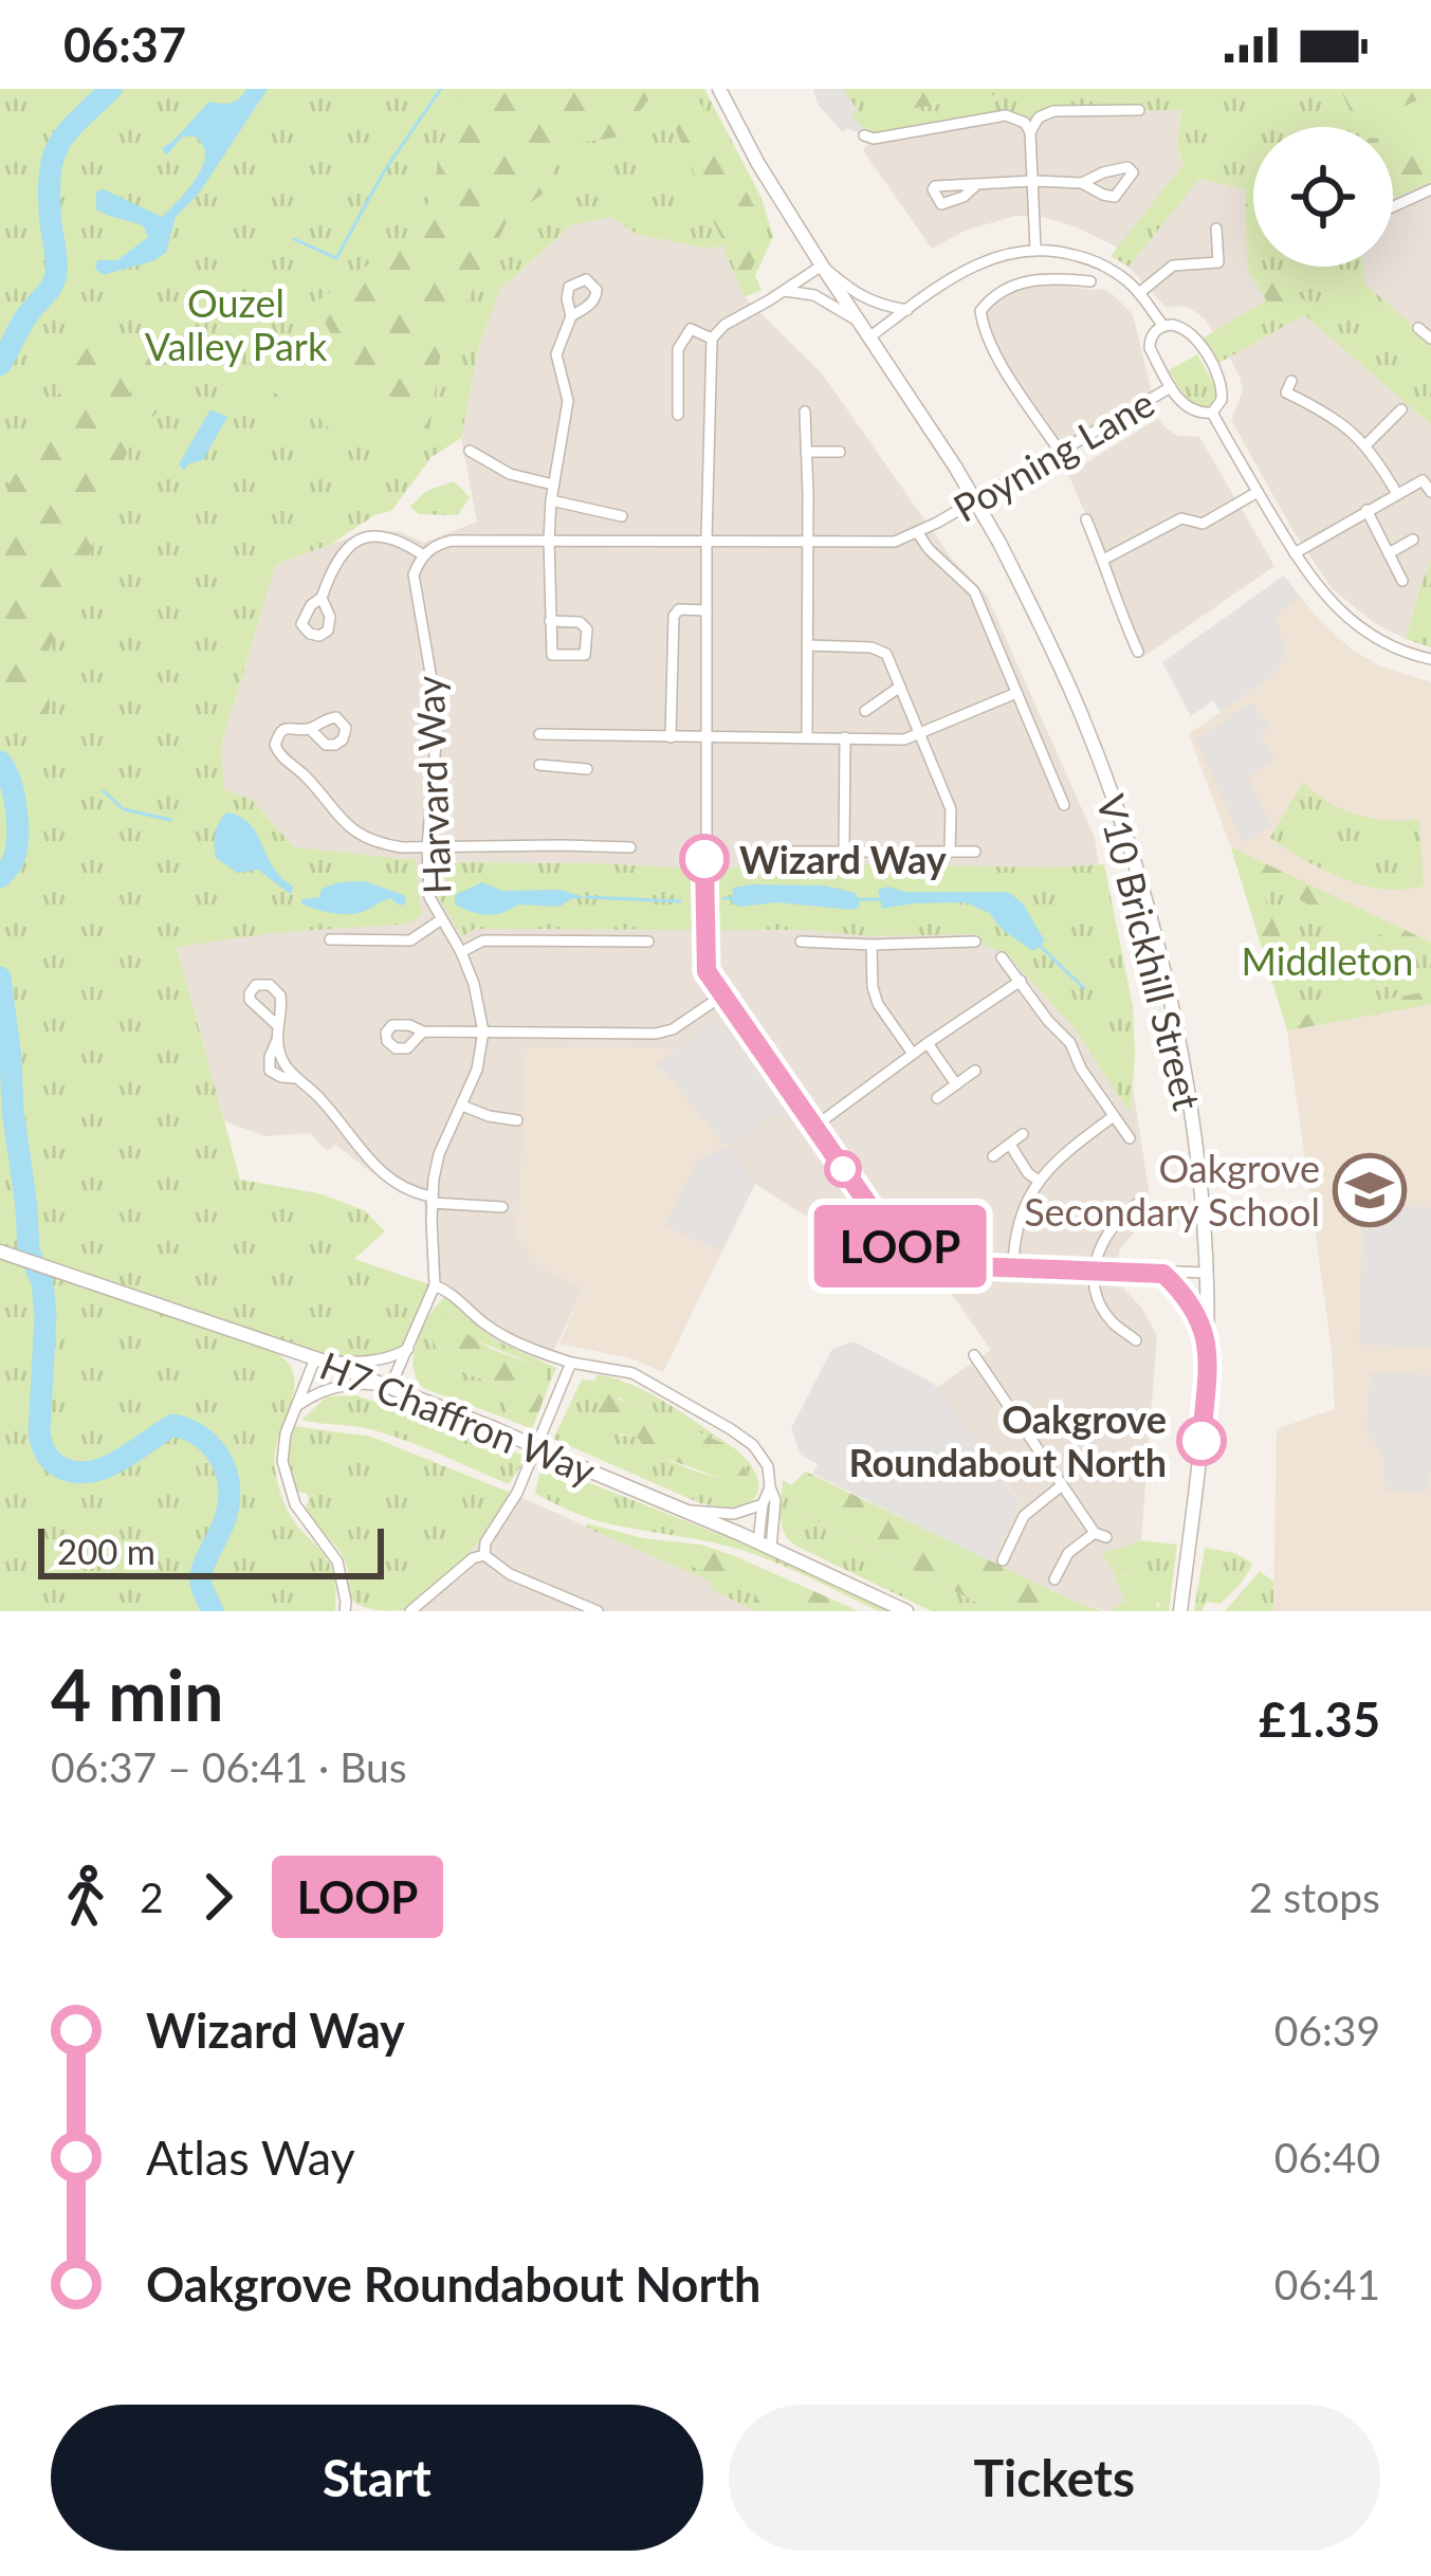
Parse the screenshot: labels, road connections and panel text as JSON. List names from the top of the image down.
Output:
{
  "streets": {
    "street": [
      "Poyning Lane",
      "Harvard Way",
      "V10 Brickhill Street",
      "H7 Chaffron Way"
    ]
  },
  "parks": ["Ouzel Valley Park", "Middleton"],
  "places": {
    "other": ["Wizard Way", "Oakgrove Roundabout North"],
    "school or university": ["Oakgrove Secondary School"]
  },
  "lines": ["bus line LOOP"],
  "scale_bar": "200 m",
  "page": {
    "status": "06:37",
    "on_map": "LOOP",
    "scale": "200 m",
    "heading": ["4 min", "06:37 – 06:41 · Bus", "£1.35"],
    "legs": ["2", "LOOP", "2 stops"],
    "list": [
      {
        "name": "Wizard Way",
        "value": "06:39"
      },
      {
        "name": "Atlas Way",
        "value": "06:40"
      },
      {
        "name": "Oakgrove Roundabout North",
        "value": "06:41"
      }
    ],
    "buttons": ["Start", "Tickets"]
  }
}
